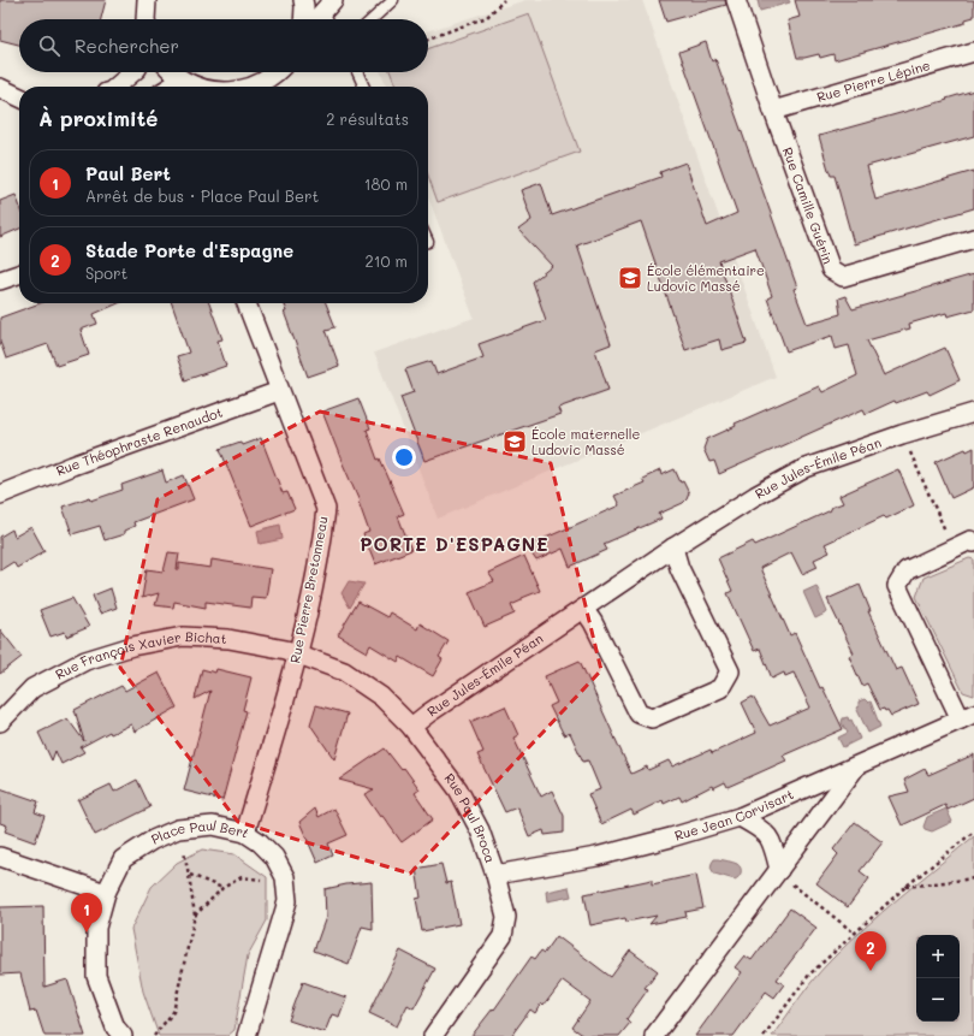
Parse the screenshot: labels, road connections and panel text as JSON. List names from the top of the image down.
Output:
{
  "streets": {
    "street": [
      "Rue Pierre Lépine",
      "Rue Camille Guérin",
      "Rue Théophraste Renaudot",
      "Rue Jules-Émile Péan",
      "Rue Pierre Bretonneau",
      "Rue François Xavier Bichat",
      "Rue Jean Corvisart",
      "Rue Paul Broca",
      "Place Paul Bert"
    ]
  },
  "crossings": [
    ["Rue Pierre Lépine", "Rue Camille Guérin"],
    ["Rue Théophraste Renaudot", "Rue Pierre Bretonneau"],
    ["Rue Jules-Émile Péan", "Rue Paul Broca"],
    ["Rue Pierre Bretonneau", "Rue François Xavier Bichat"],
    ["Rue Pierre Bretonneau", "Rue Paul Broca"],
    ["Rue Pierre Bretonneau", "Place Paul Bert"],
    ["Rue François Xavier Bichat", "Rue Paul Broca"],
    ["Rue Jean Corvisart", "Rue Paul Broca"]
  ],
  "districts": ["PORTE D'ESPAGNE"],
  "places": {
    "school or university": ["École élémentaire Ludovic Massé", "École maternelle Ludovic Massé"]
  },
  "page": {
    "search": "Rechercher",
    "heading": ["À proximité", "2 résultats"],
    "list": [
      {
        "mark": "1",
        "name": "Paul Bert",
        "note": "Arrêt de bus · Place Paul Bert",
        "value": "180 m"
      },
      {
        "mark": "2",
        "name": "Stade Porte d'Espagne",
        "note": "Sport",
        "value": "210 m"
      }
    ],
    "pins": ["1", "2"],
    "map_buttons": ["+", "−"]
  }
}
